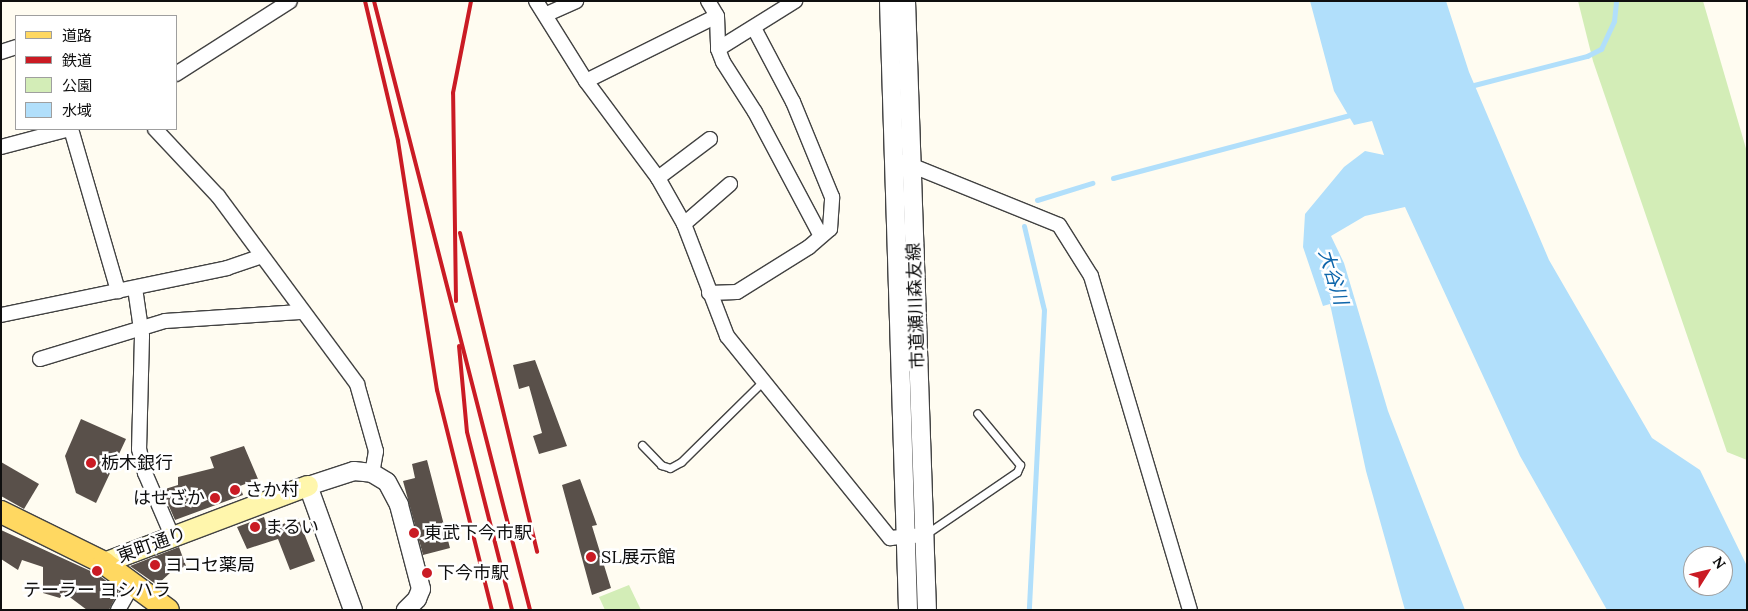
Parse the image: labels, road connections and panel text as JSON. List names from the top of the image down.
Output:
{
  "streets": {
    "main road": ["東町通り"],
    "street": ["市道瀬川森友線"]
  },
  "water": ["大谷川"],
  "places": [
    "栃木銀行",
    "さか村",
    "はせざか",
    "まるい",
    "東武下今市駅",
    "SL展示館",
    "ヨコセ薬局",
    "テーラー ヨシハラ",
    "下今市駅"
  ],
  "legend": [
    "道路",
    "鉄道",
    "公園",
    "水域"
  ],
  "north": "top right"
}
